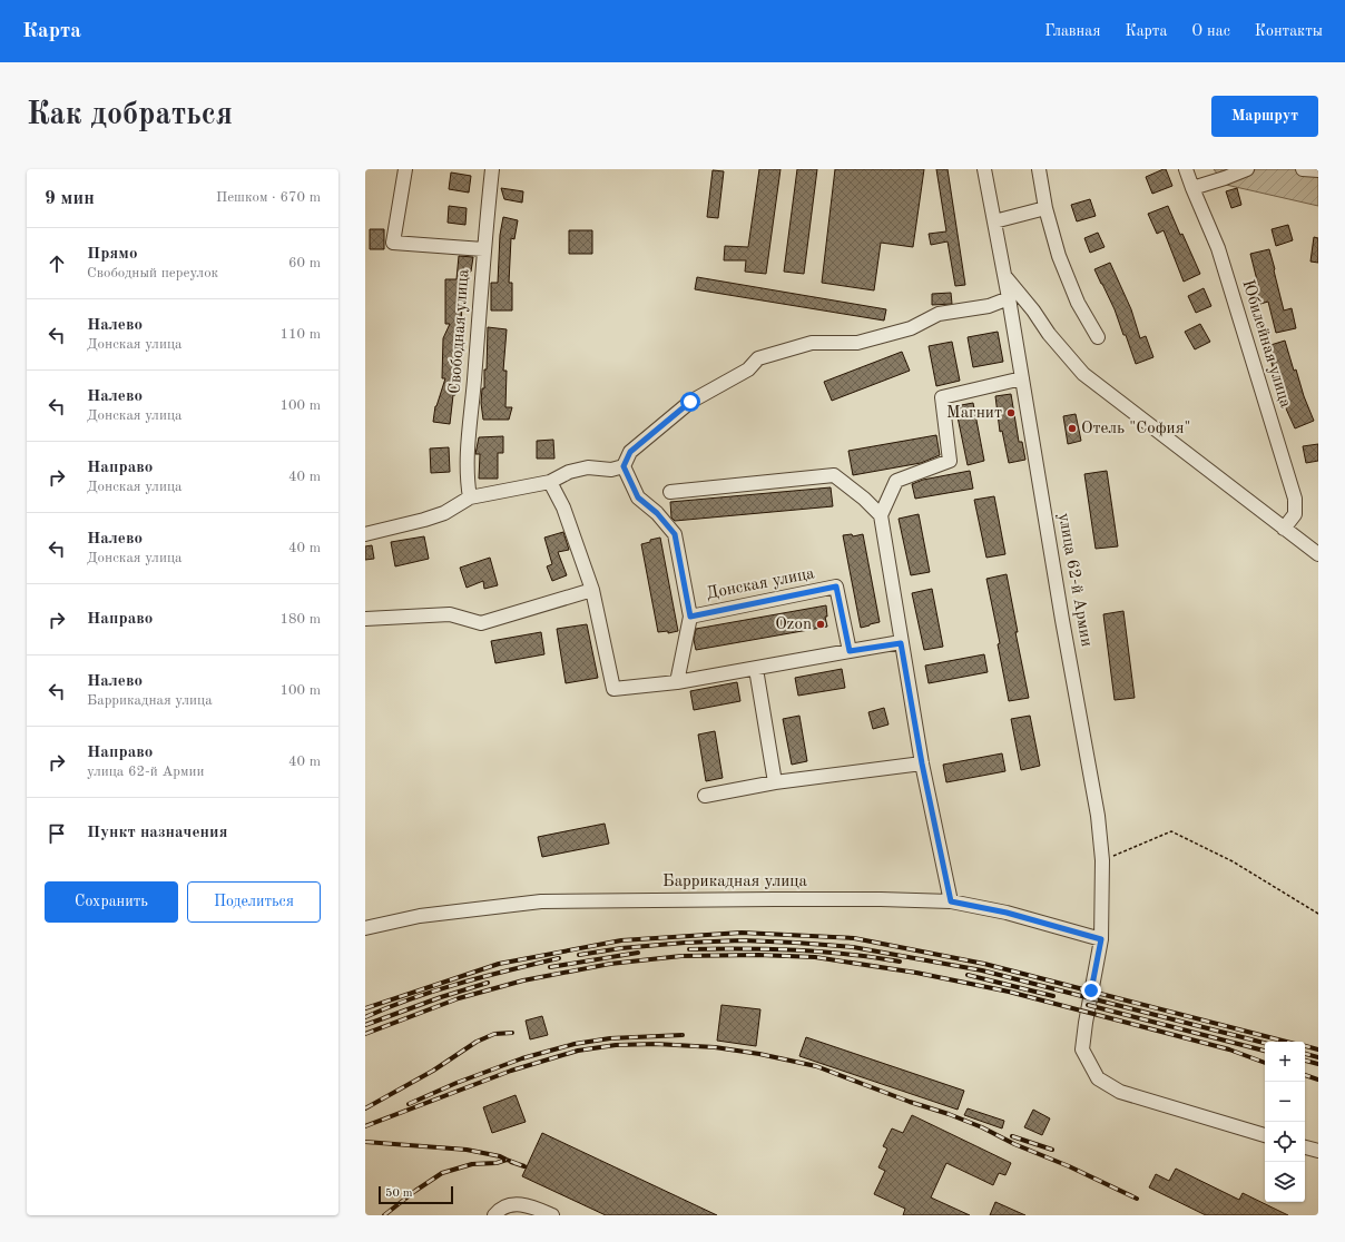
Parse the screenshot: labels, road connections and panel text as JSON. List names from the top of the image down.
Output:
{
  "streets": {
    "street": [
      "Свободная улица",
      "Юбилейная улица",
      "улица 62-й Армии",
      "Донская улица",
      "Баррикадная улица"
    ]
  },
  "crossings": [
    ["улица 62-й Армии", "Баррикадная улица"]
  ],
  "places": ["Магнит", "Отель \"София\"", "Ozon"],
  "scale_bar": "50 m",
  "page": {
    "header": "Карта",
    "nav": [
      "Главная",
      "Карта",
      "О нас",
      "Контакты"
    ],
    "buttons": [
      "Маршрут",
      ["Сохранить", "Поделиться"]
    ],
    "title": "Как добраться",
    "heading": ["9 мин", "Пешком · 670 m"],
    "list": [
      ["Прямо", "Свободный переулок", "60 m"],
      ["Налево", "Донская улица", "110 m"],
      ["Налево", "Донская улица", "100 m"],
      ["Направо", "Донская улица", "40 m"],
      ["Налево", "Донская улица", "40 m"],
      ["Направо", "180 m"],
      ["Налево", "Баррикадная улица", "100 m"],
      ["Направо", "улица 62-й Армии", "40 m"],
      "Пункт назначения"
    ],
    "map_buttons": ["+", "−"],
    "scale": "50 m"
  }
}
